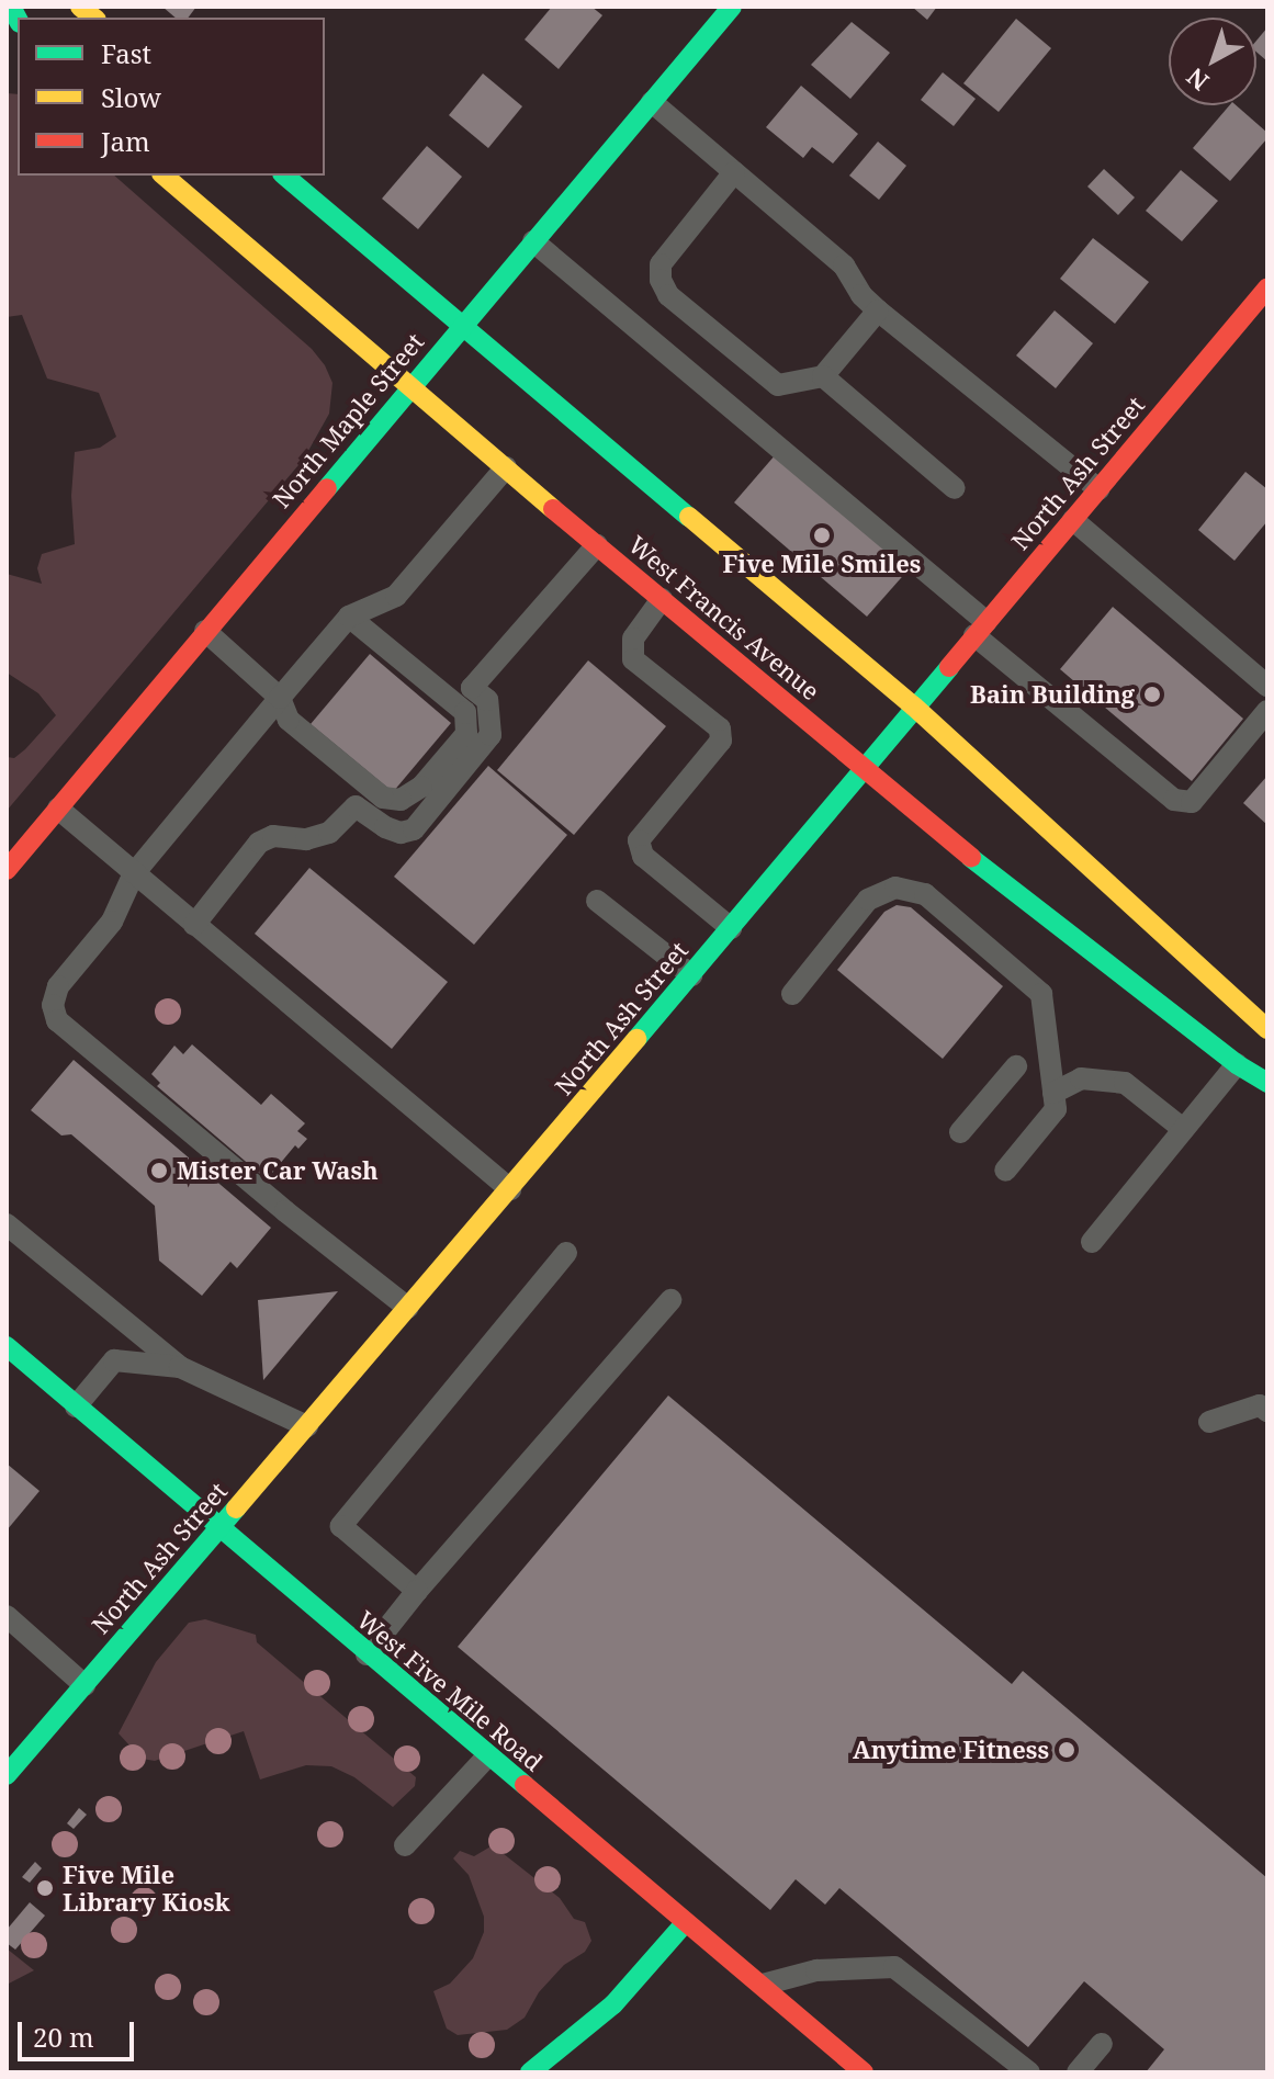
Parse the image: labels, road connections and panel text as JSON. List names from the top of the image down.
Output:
{
  "streets": {
    "main road": [
      "North Maple Street",
      "North Ash Street",
      "West Francis Avenue",
      "West Five Mile Road"
    ]
  },
  "crossings": [
    ["North Maple Street", "West Francis Avenue"],
    ["North Ash Street", "West Francis Avenue"],
    ["North Ash Street", "West Five Mile Road"]
  ],
  "places": [
    "Five Mile Smiles",
    "Bain Building",
    "Mister Car Wash",
    "Anytime Fitness",
    "Five Mile Library Kiosk"
  ],
  "legend": ["Fast", "Slow", "Jam"],
  "scale_bar": "20 m",
  "north": "bottom left"
}
